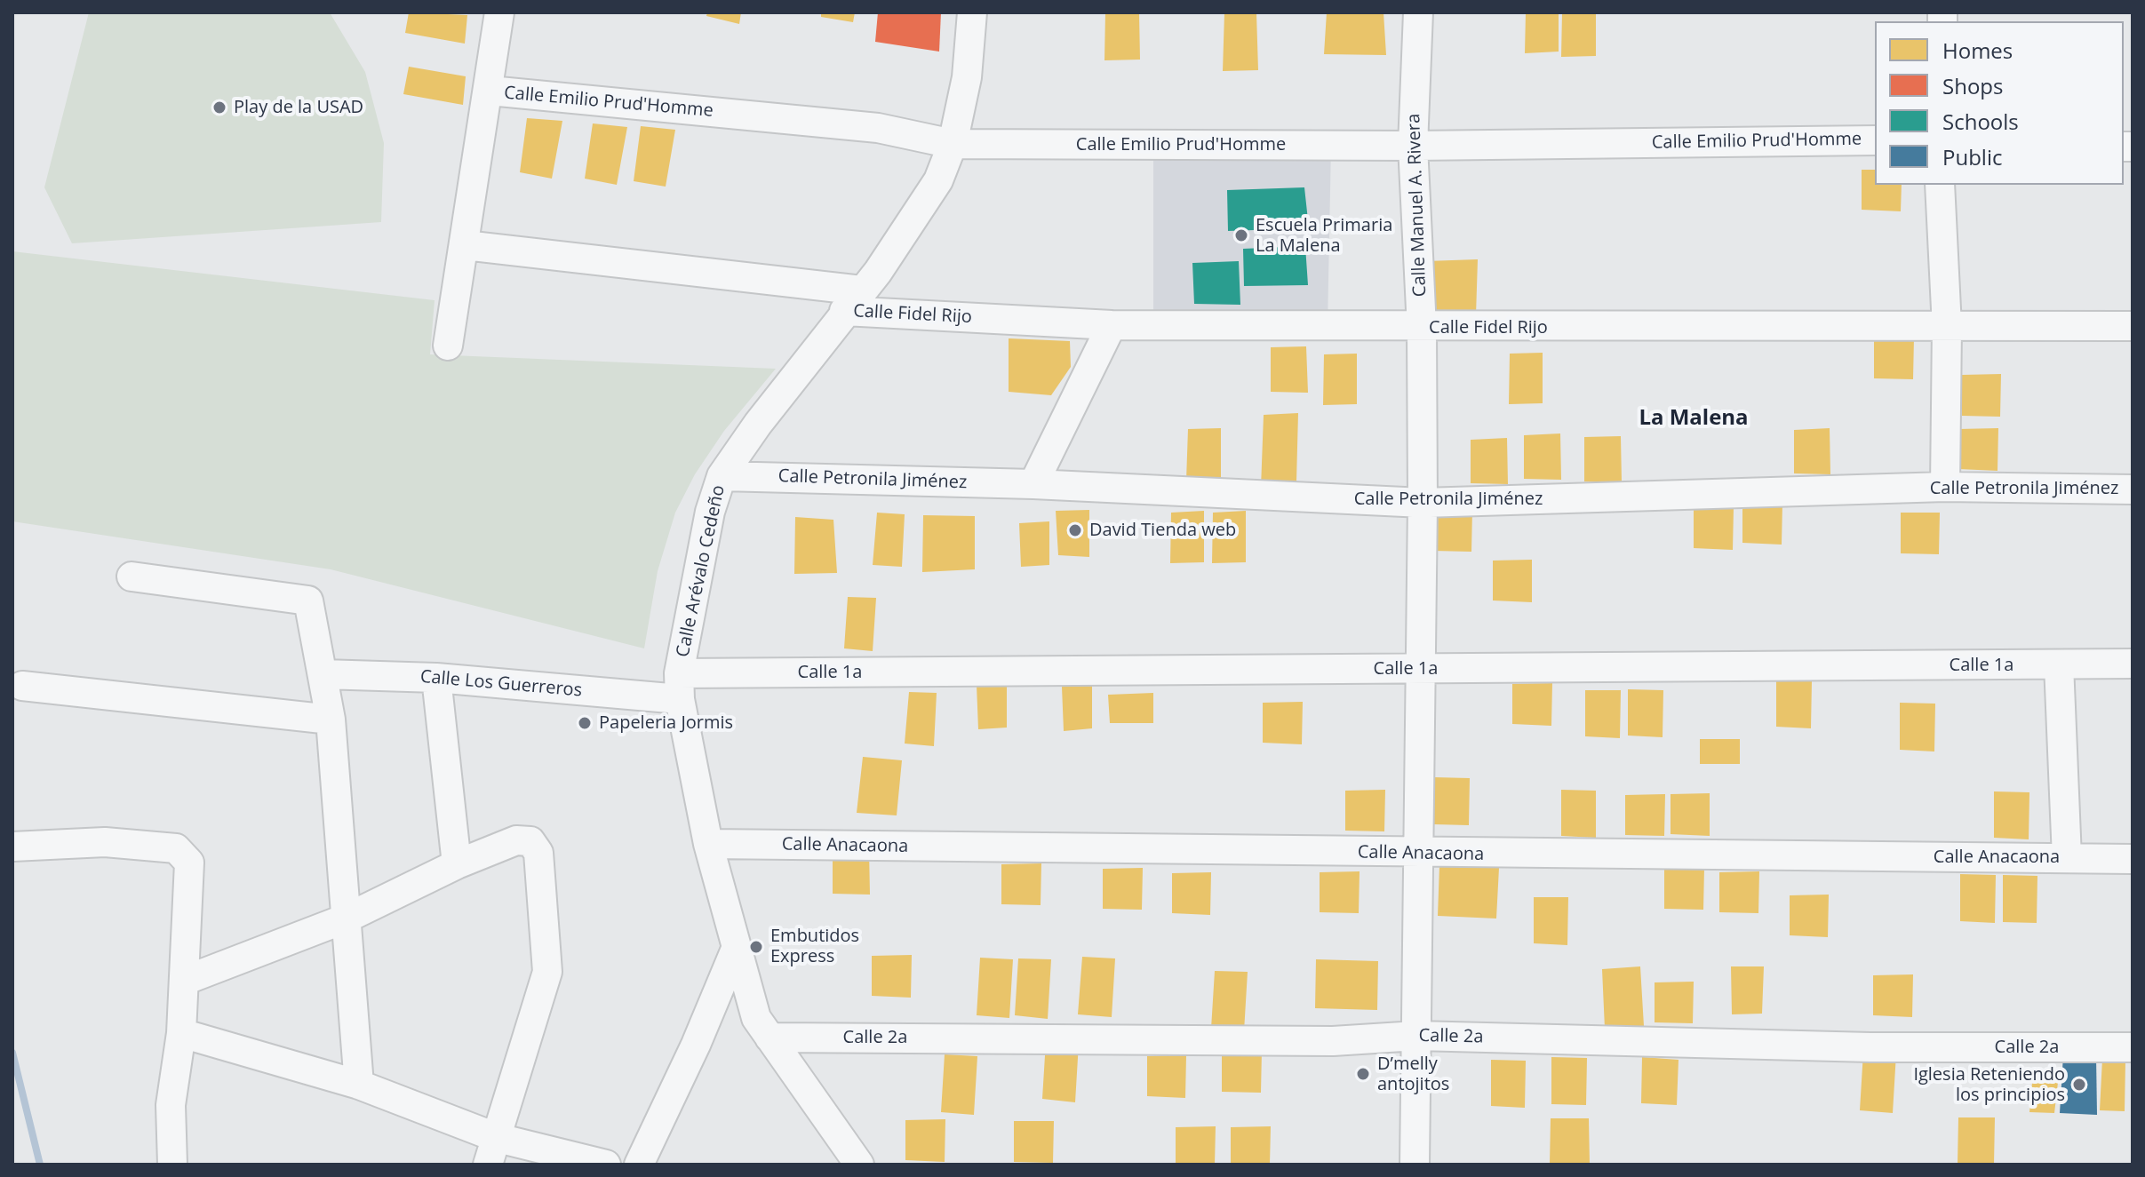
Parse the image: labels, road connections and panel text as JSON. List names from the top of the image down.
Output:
{
  "streets": {
    "street": [
      "Calle Emilio Prud'Homme",
      "Calle Manuel A. Rivera",
      "Calle Fidel Rijo",
      "Calle Petronila Jiménez",
      "Calle Arévalo Cedeño",
      "Calle 1a",
      "Calle Los Guerreros",
      "Calle Anacaona",
      "Calle 2a"
    ]
  },
  "crossings": [
    ["Calle Emilio Prud'Homme", "Calle Manuel A. Rivera"],
    ["Calle Emilio Prud'Homme", "Calle Arévalo Cedeño"],
    ["Calle Manuel A. Rivera", "Calle Fidel Rijo"],
    ["Calle Manuel A. Rivera", "Calle Petronila Jiménez"],
    ["Calle Manuel A. Rivera", "Calle 1a"],
    ["Calle Manuel A. Rivera", "Calle Anacaona"],
    ["Calle Manuel A. Rivera", "Calle 2a"],
    ["Calle Fidel Rijo", "Calle Arévalo Cedeño"],
    ["Calle Petronila Jiménez", "Calle Arévalo Cedeño"],
    ["Calle Arévalo Cedeño", "Calle 1a"],
    ["Calle Arévalo Cedeño", "Calle Los Guerreros"],
    ["Calle Arévalo Cedeño", "Calle Anacaona"],
    ["Calle Arévalo Cedeño", "Calle 2a"],
    ["Calle 1a", "Calle Los Guerreros"]
  ],
  "districts": ["La Malena"],
  "places": [
    "Play de la USAD",
    "Escuela Primaria La Malena",
    "David Tienda web",
    "Papeleria Jormis",
    "Embutidos Express",
    "D’melly antojitos",
    "Iglesia Reteniendo los principios"
  ],
  "legend": [
    "Homes",
    "Shops",
    "Schools",
    "Public"
  ]
}
